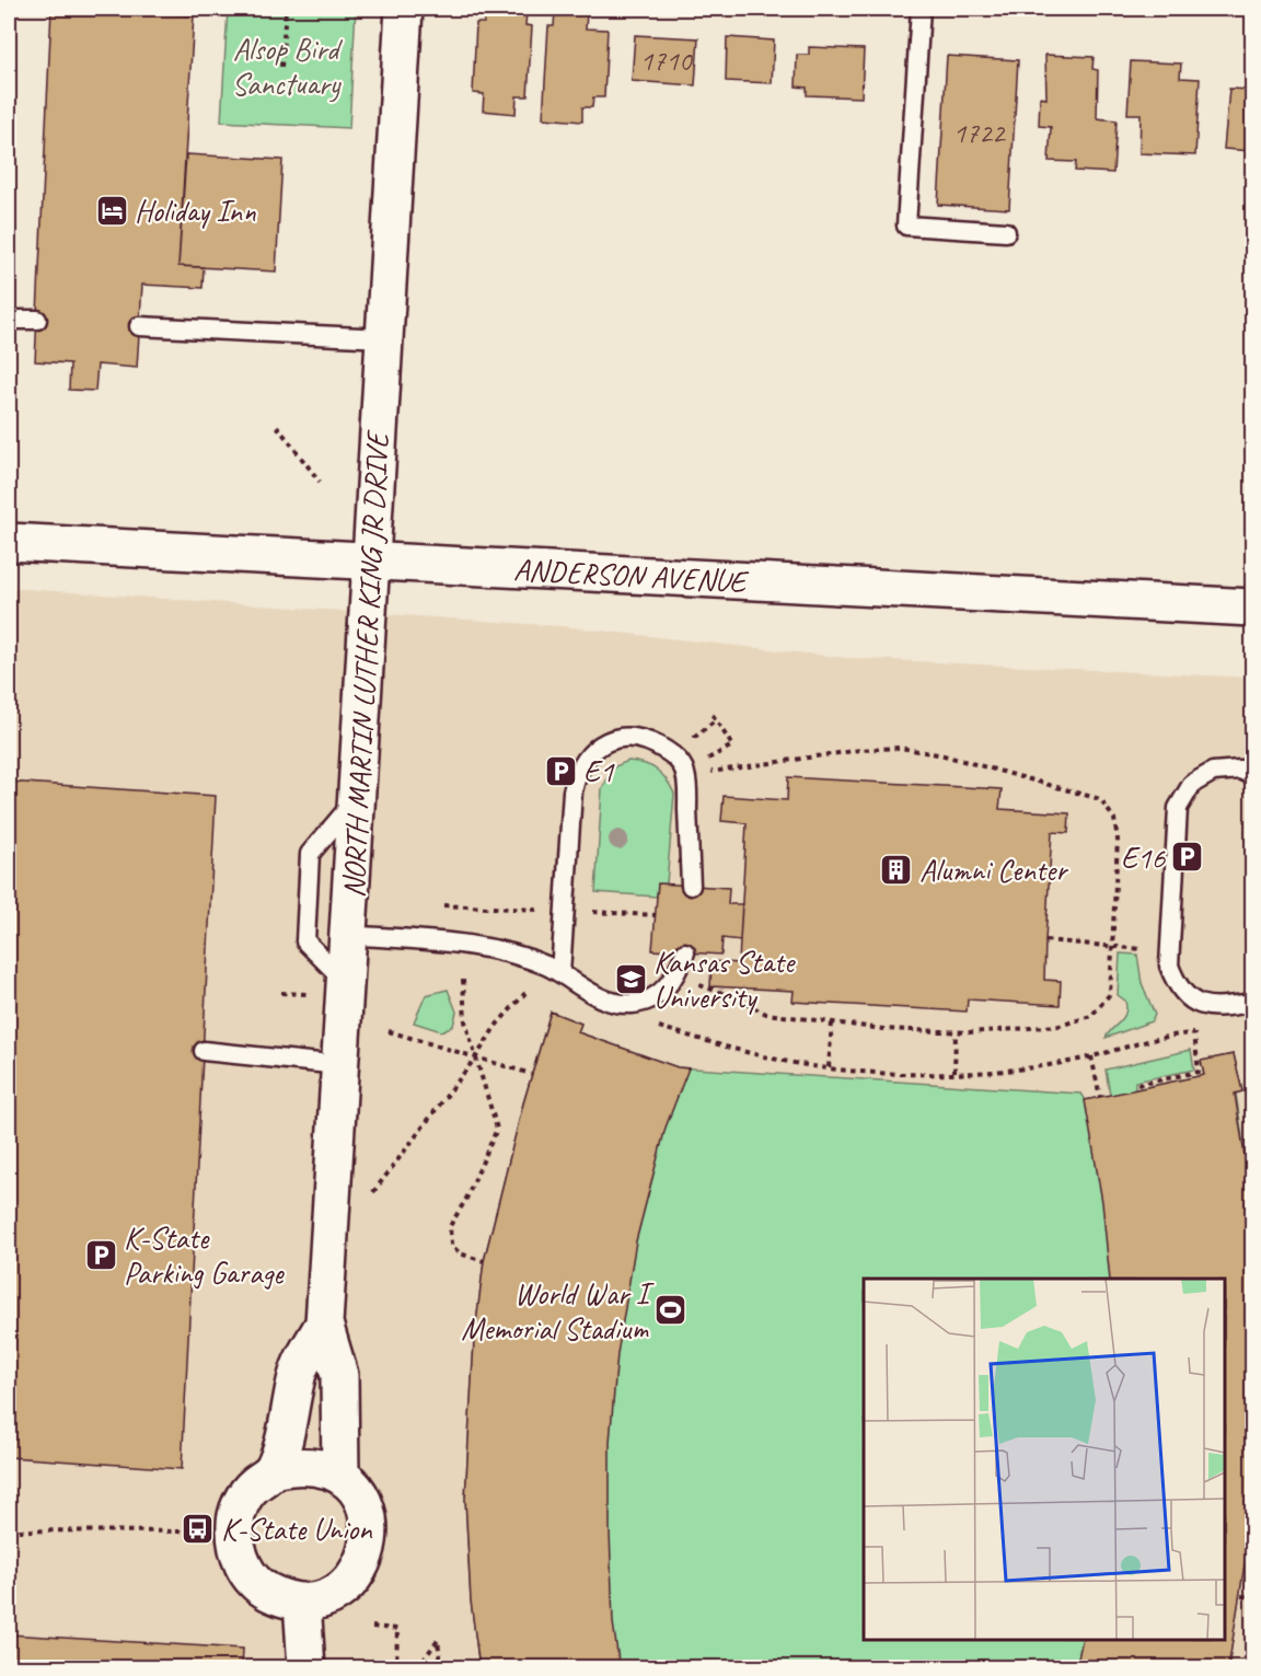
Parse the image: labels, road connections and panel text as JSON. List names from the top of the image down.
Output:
{
  "streets": {
    "street": ["ANDERSON AVENUE", "NORTH MARTIN LUTHER KING JR DRIVE"]
  },
  "crossings": [
    ["ANDERSON AVENUE", "NORTH MARTIN LUTHER KING JR DRIVE"]
  ],
  "parks": ["Alsop Bird Sanctuary"],
  "places": {
    "hotel": ["Holiday Inn"],
    "parking": ["E1", "E16", "K-State Parking Garage"],
    "building": ["Alumni Center"],
    "school or university": ["Kansas State University"],
    "sports": ["World War I Memorial Stadium"],
    "bus stop": ["K-State Union"]
  },
  "house_numbers": ["1710", "1722"]
}
